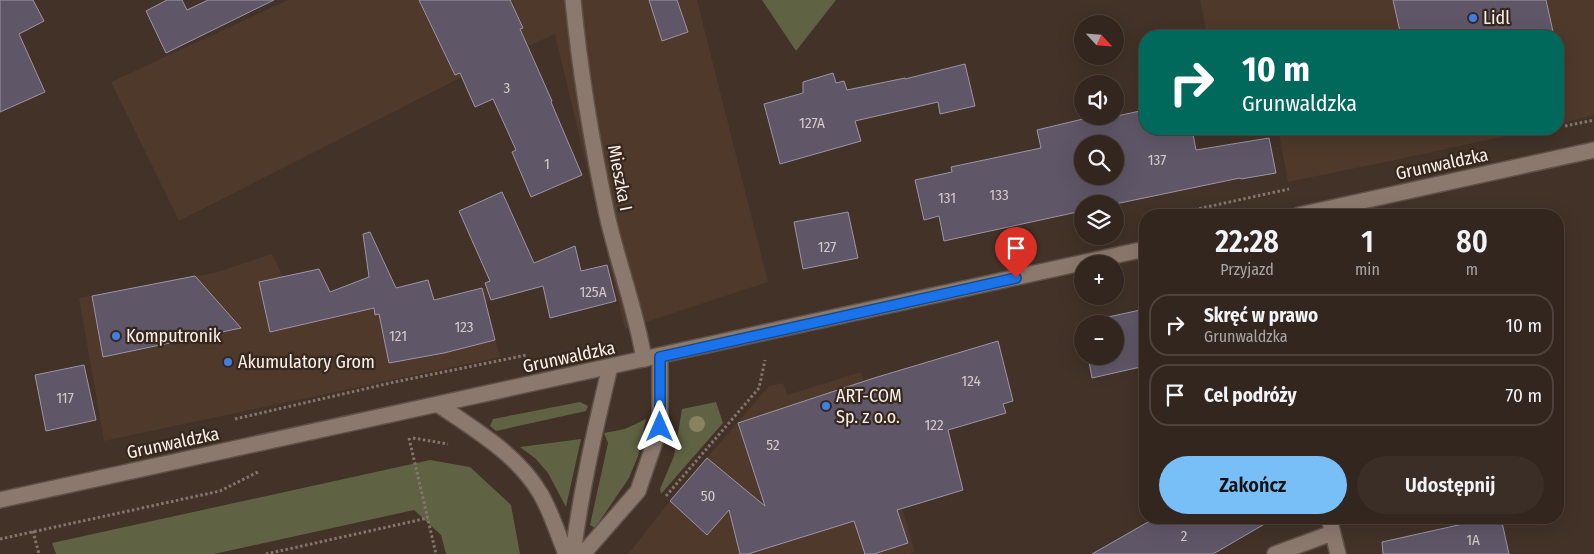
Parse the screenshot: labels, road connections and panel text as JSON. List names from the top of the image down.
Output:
{
  "streets": {
    "street": ["Grunwaldzka", "Mieszka I"]
  },
  "crossings": [
    ["Grunwaldzka", "Mieszka I"]
  ],
  "places": [
    "Lidl",
    "Komputronik",
    "Akumulatory Grom",
    "ART-COM Sp. z o.o."
  ],
  "house_numbers": [
    "3",
    "127A",
    "137",
    "1",
    "133",
    "131",
    "127",
    "125A",
    "123",
    "121",
    "124",
    "117",
    "122",
    "52",
    "50",
    "2",
    "1A"
  ],
  "north": "bottom right",
  "page": {
    "map_buttons": ["+", "−"],
    "turn": ["10 m", "Grunwaldzka"],
    "eta": [
      "22:28",
      "Przyjazd",
      "1",
      "min",
      "80",
      "m"
    ],
    "list": [
      {
        "name": "Skręć w prawo",
        "note": "Grunwaldzka",
        "value": "10 m"
      },
      {
        "name": "Cel podróży",
        "value": "70 m"
      }
    ],
    "buttons": ["Zakończ", "Udostępnij"]
  }
}
